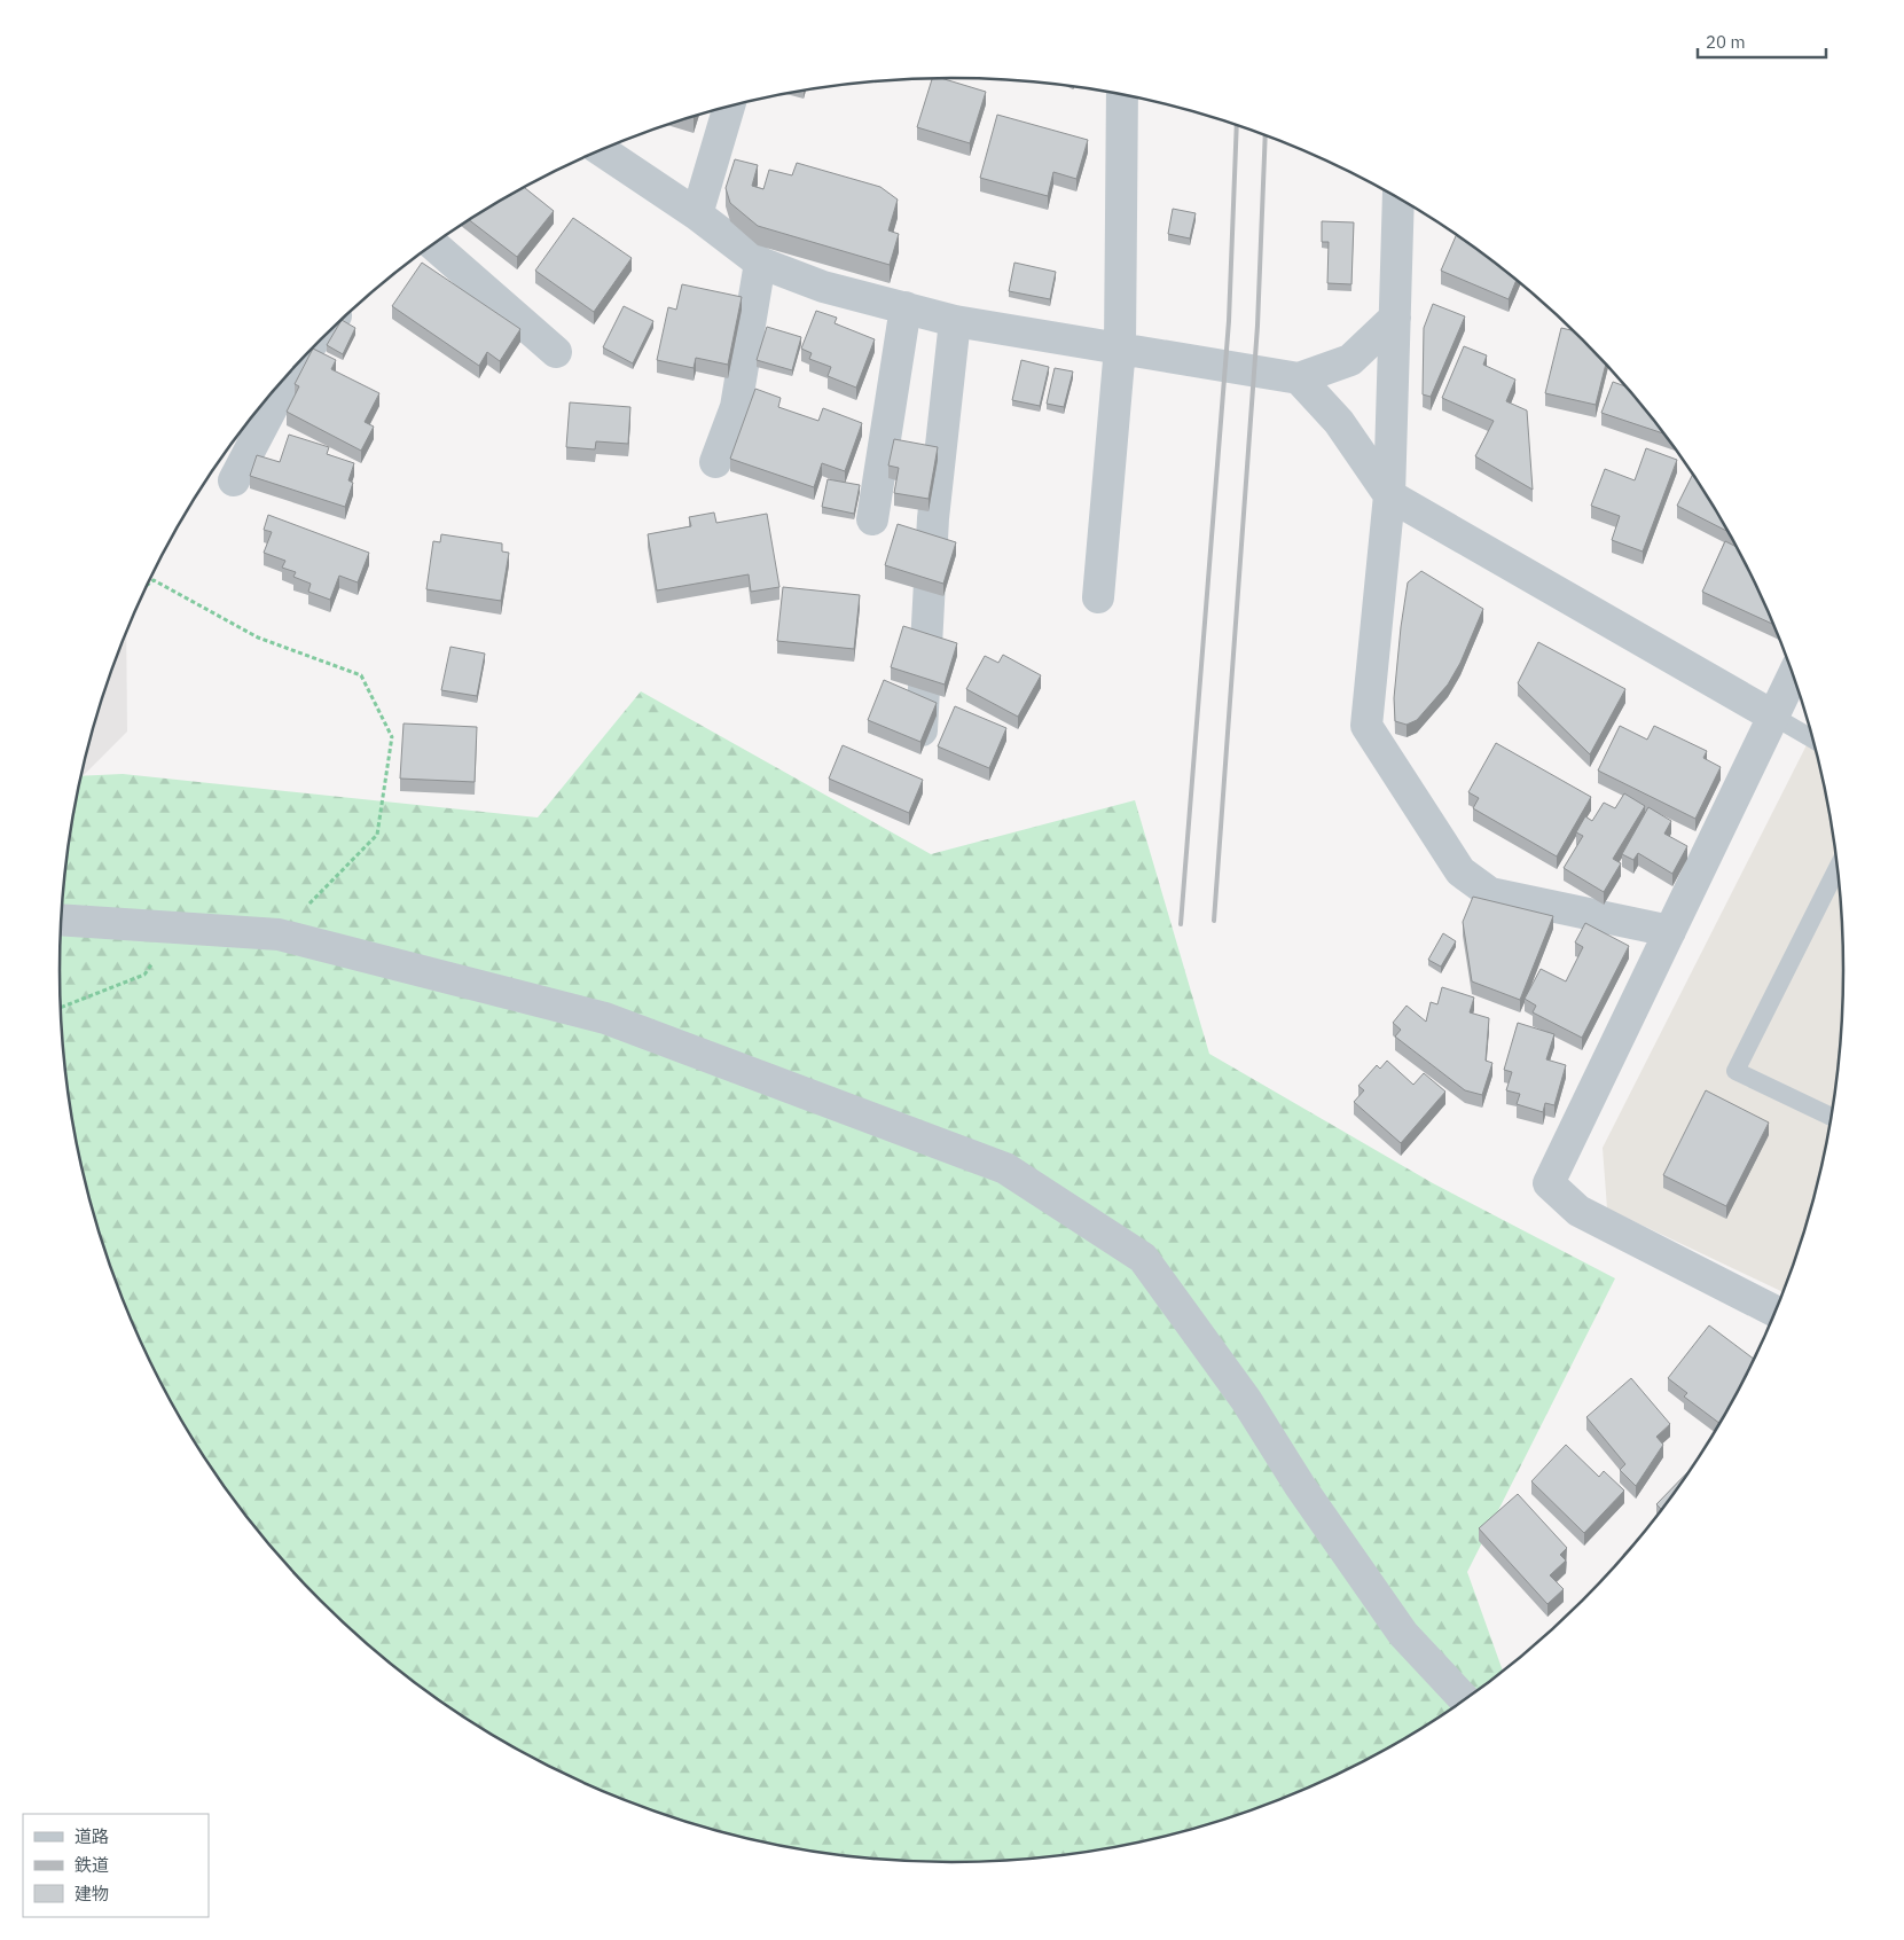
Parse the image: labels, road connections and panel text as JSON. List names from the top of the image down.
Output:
{
  "legend": ["道路", "鉄道", "建物"],
  "scale_bar": "20 m"
}
